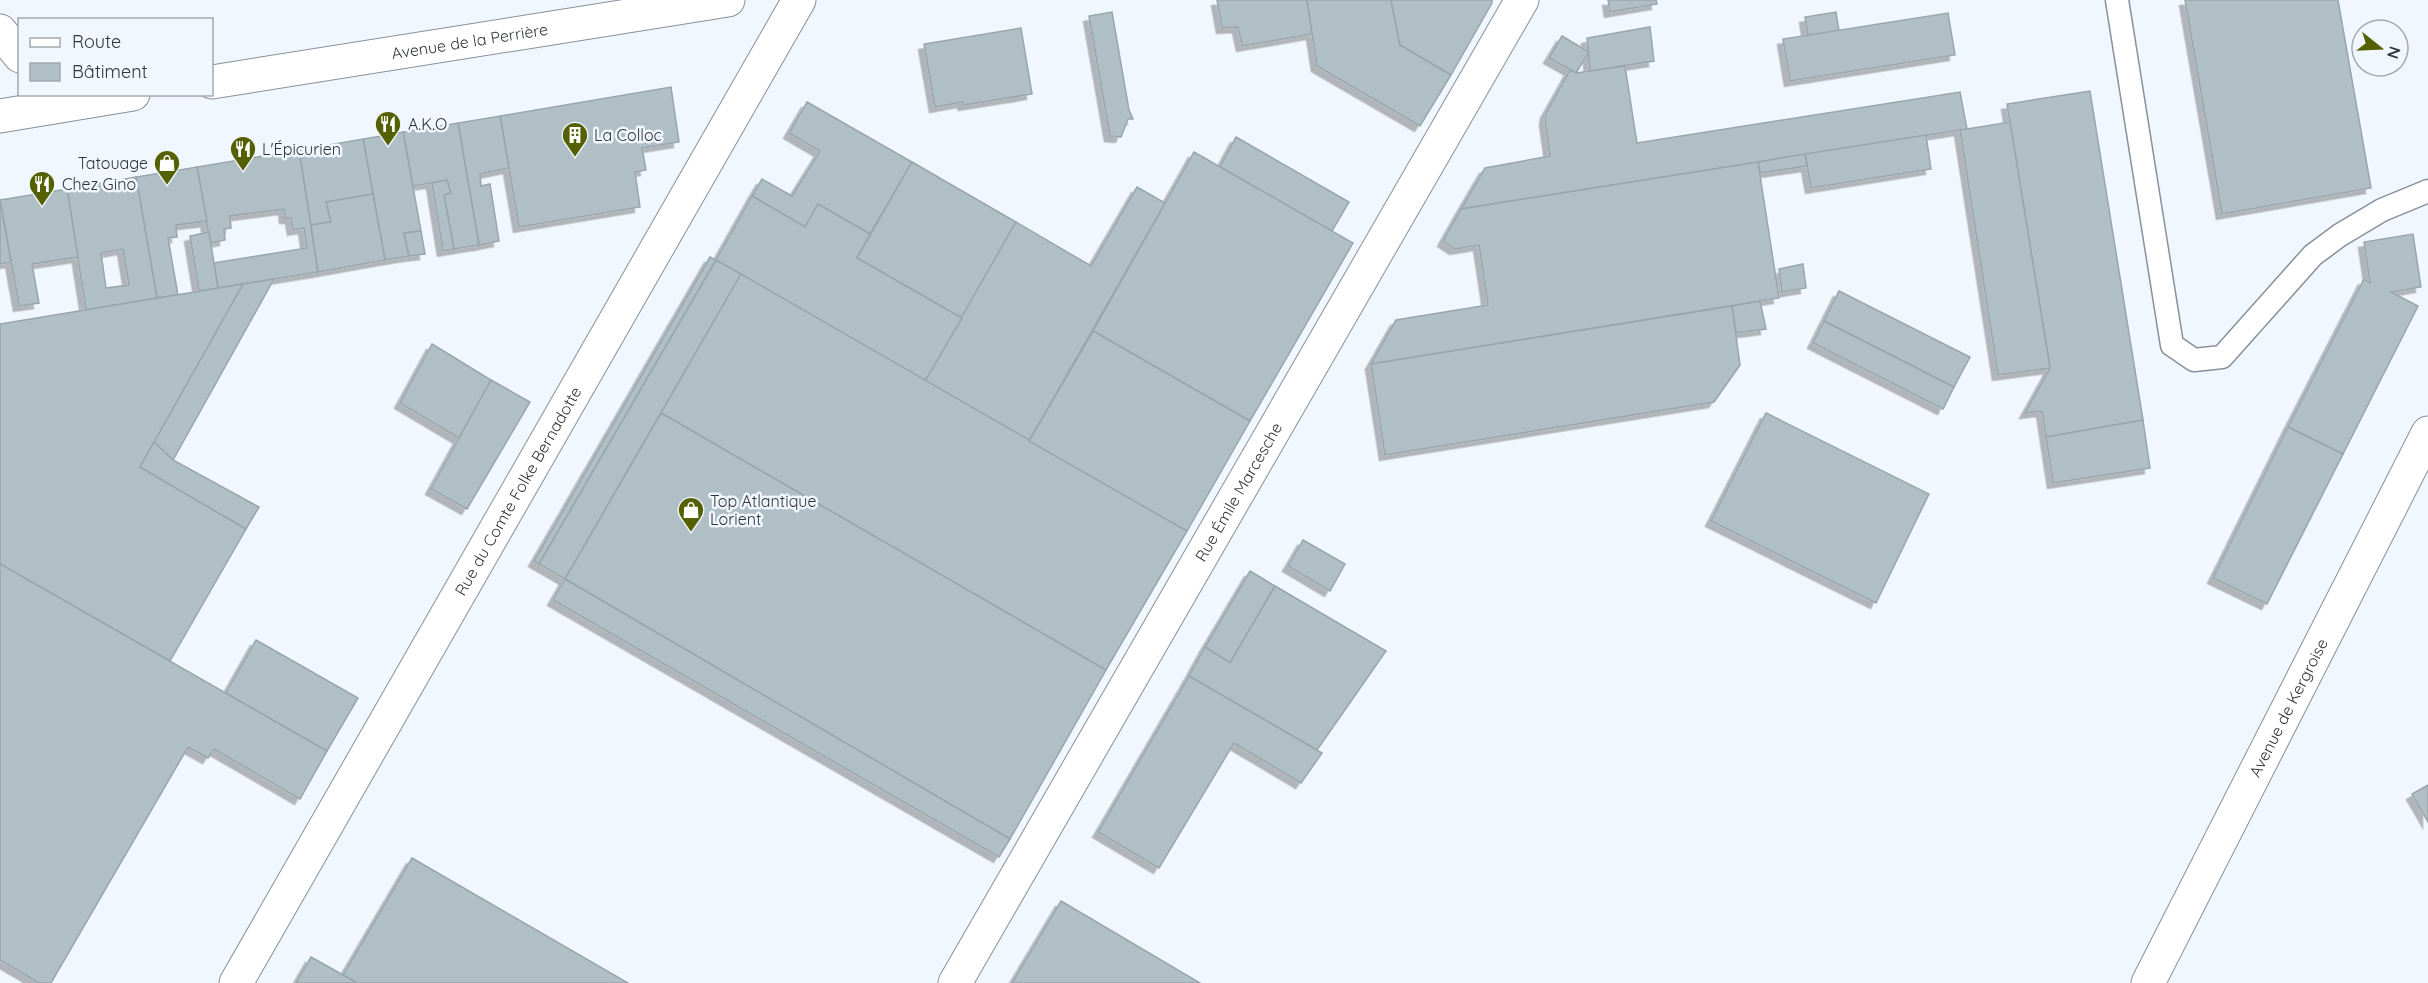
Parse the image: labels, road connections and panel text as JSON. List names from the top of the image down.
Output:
{
  "streets": {
    "street": [
      "Avenue de la Perrière",
      "Rue du Comte Folke Bernadotte",
      "Rue Émile Marcesche",
      "Avenue de Kergroise"
    ]
  },
  "places": {
    "restaurant": ["A.K.O", "L'Épicurien", "Chez Gino"],
    "building": ["La Colloc"],
    "shop": ["Tatouage", "Top Atlantique Lorient"]
  },
  "legend": ["Route", "Bâtiment"],
  "north": "right"
}
